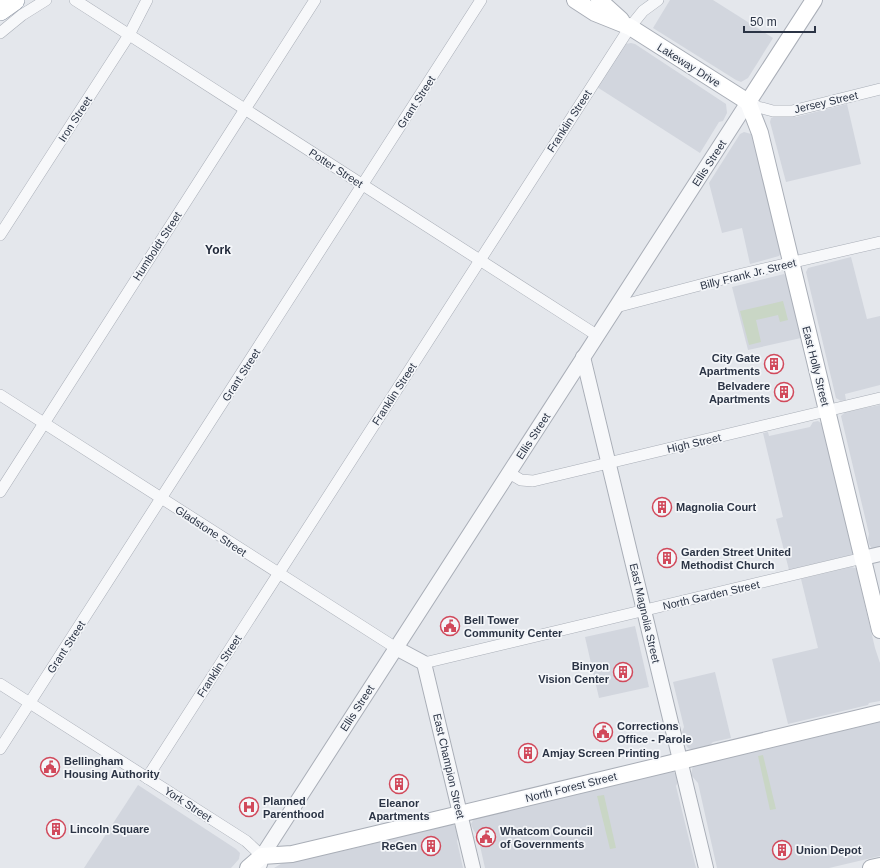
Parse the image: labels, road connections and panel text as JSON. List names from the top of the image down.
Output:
{
  "streets": {
    "main road": [
      "Lakeway Drive",
      "Ellis Street",
      "East Holly Street",
      "North Forest Street"
    ],
    "street": [
      "Grant Street",
      "Jersey Street",
      "Iron Street",
      "Franklin Street",
      "Potter Street",
      "Humboldt Street",
      "Billy Frank Jr. Street",
      "High Street",
      "Gladstone Street",
      "North Garden Street",
      "East Magnolia Street",
      "East Champion Street",
      "York Street"
    ]
  },
  "crossings": [
    ["Lakeway Drive", "Jersey Street"],
    ["Lakeway Drive", "Franklin Street"],
    ["Lakeway Drive", "Ellis Street"],
    ["Lakeway Drive", "East Holly Street"],
    ["Grant Street", "Potter Street"],
    ["Grant Street", "Gladstone Street"],
    ["Grant Street", "York Street"],
    ["Jersey Street", "Ellis Street"],
    ["Jersey Street", "East Holly Street"],
    ["Iron Street", "Potter Street"],
    ["Franklin Street", "Potter Street"],
    ["Franklin Street", "Gladstone Street"],
    ["Franklin Street", "York Street"],
    ["Ellis Street", "Potter Street"],
    ["Ellis Street", "Billy Frank Jr. Street"],
    ["Ellis Street", "East Holly Street"],
    ["Ellis Street", "High Street"],
    ["Ellis Street", "Gladstone Street"],
    ["Ellis Street", "East Magnolia Street"],
    ["Ellis Street", "North Forest Street"],
    ["Ellis Street", "York Street"],
    ["Potter Street", "Humboldt Street"],
    ["Humboldt Street", "Gladstone Street"],
    ["Billy Frank Jr. Street", "East Holly Street"],
    ["East Holly Street", "High Street"],
    ["East Holly Street", "North Garden Street"],
    ["High Street", "East Magnolia Street"],
    ["Gladstone Street", "North Garden Street"],
    ["Gladstone Street", "East Champion Street"],
    ["North Garden Street", "East Magnolia Street"],
    ["North Garden Street", "East Champion Street"],
    ["East Magnolia Street", "North Forest Street"],
    ["East Champion Street", "North Forest Street"],
    ["North Forest Street", "York Street"]
  ],
  "districts": ["York"],
  "places": {
    "building": [
      "City Gate Apartments",
      "Belvadere Apartments",
      "Magnolia Court",
      "Garden Street United Methodist Church",
      "Binyon Vision Center",
      "Amjay Screen Printing",
      "Eleanor Apartments",
      "Lincoln Square",
      "ReGen",
      "Union Depot"
    ],
    "public building": [
      "Bell Tower Community Center",
      "Corrections Office - Parole",
      "Bellingham Housing Authority",
      "Whatcom Council of Governments"
    ],
    "hospital": ["Planned Parenthood"]
  },
  "scale_bar": "50 m"
}
